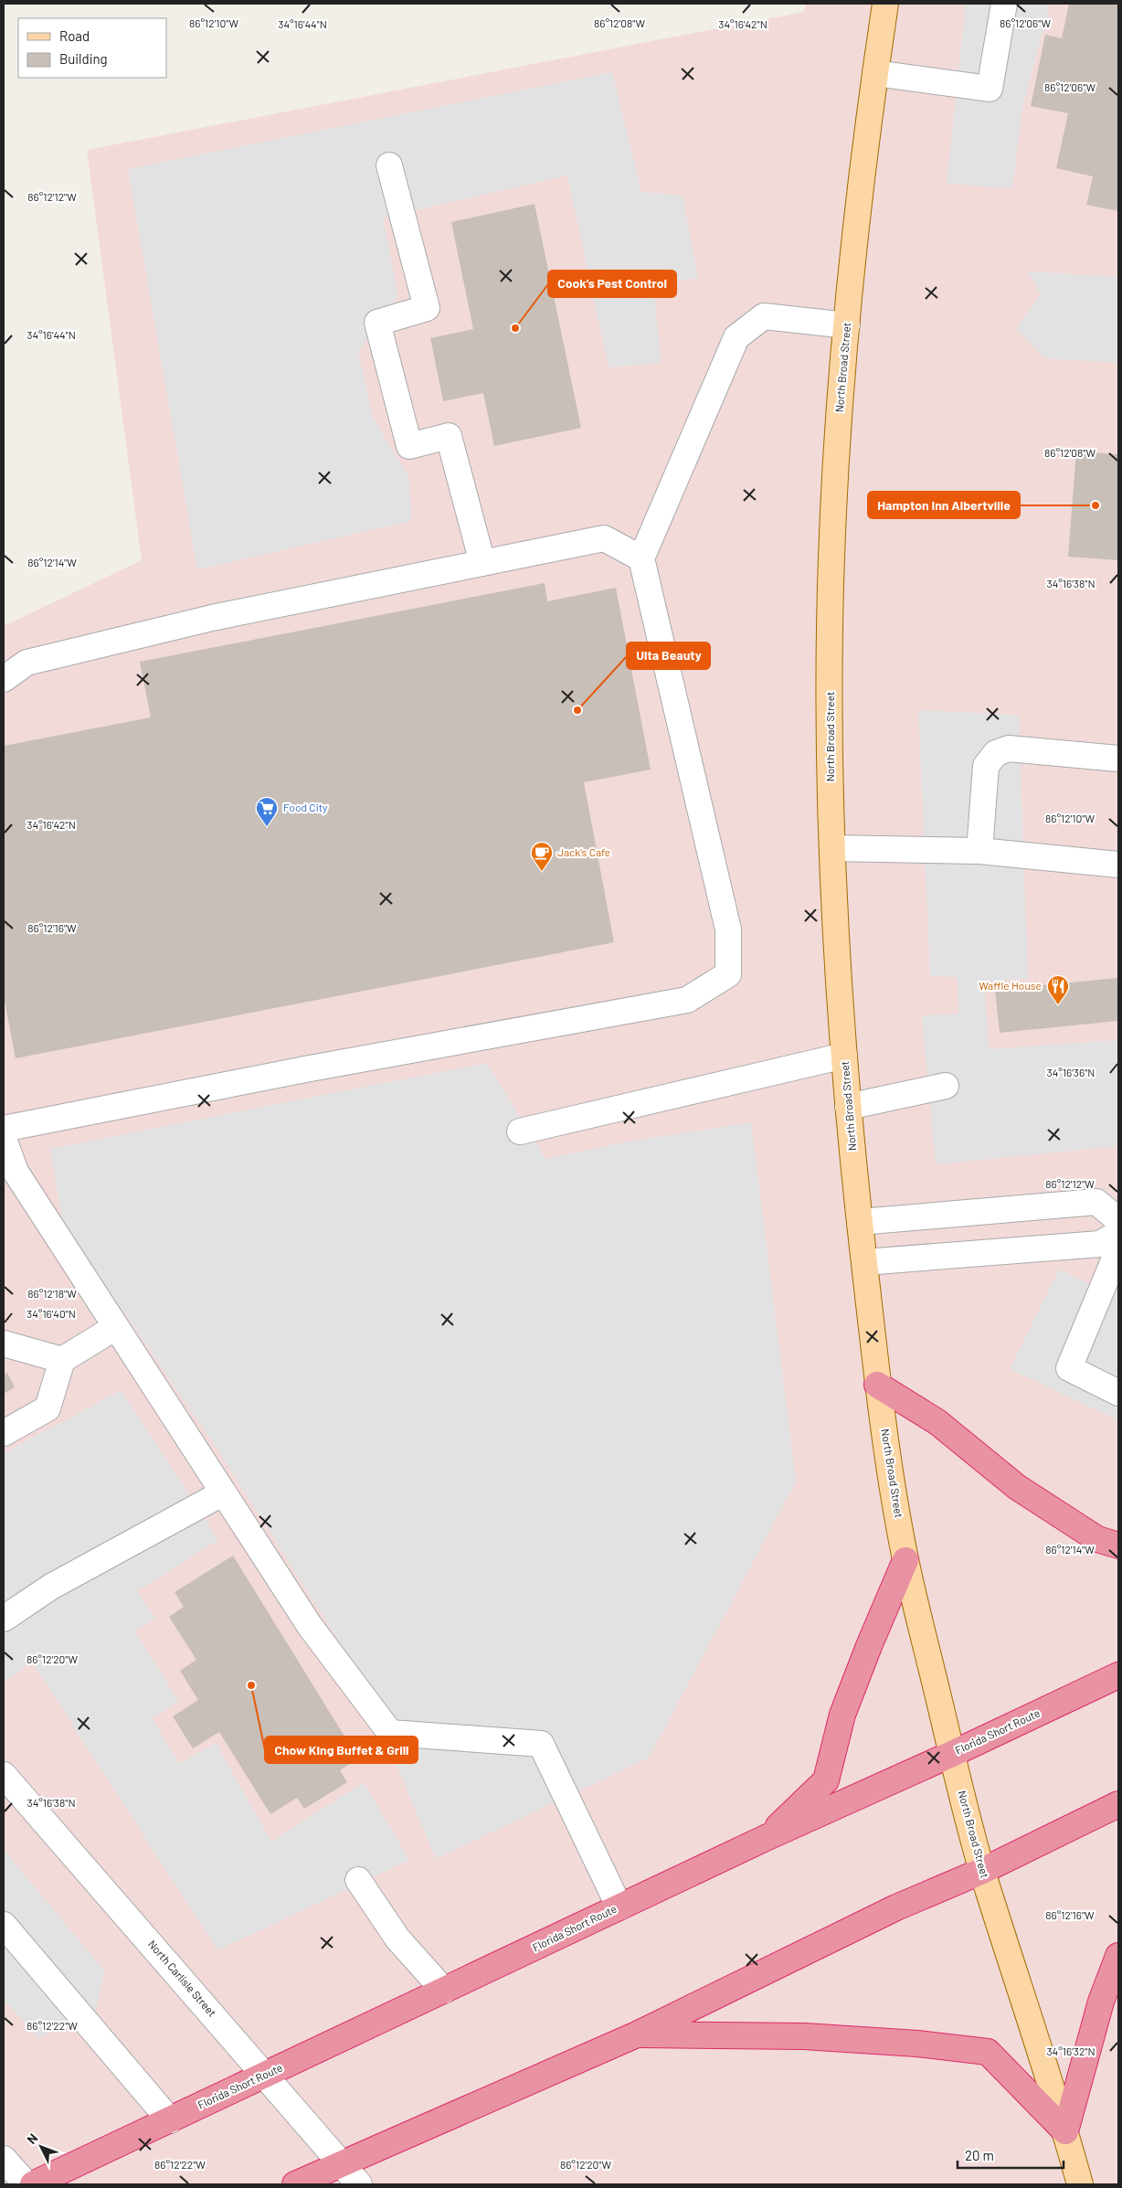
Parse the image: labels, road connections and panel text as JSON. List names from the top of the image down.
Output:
{
  "streets": {
    "highway": ["Florida Short Route"],
    "main road": ["North Broad Street"],
    "street": ["North Carlisle Street"]
  },
  "crossings": [
    ["North Broad Street", "Florida Short Route"],
    ["Florida Short Route", "North Carlisle Street"]
  ],
  "places": {
    "other": [
      "Cook's Pest Control",
      "Hampton Inn Albertville",
      "Ulta Beauty",
      "Chow King Buffet & Grill"
    ],
    "supermarket": ["Food City"],
    "cafe": ["Jack's Cafe"],
    "restaurant": ["Waffle House"]
  },
  "legend": ["Road", "Building"],
  "scale_bar": "20 m",
  "north": "top left",
  "coordinates": [
    "86°12'10\"W",
    "86°12'08\"W",
    "86°12'06\"W",
    "34°16'44\"N",
    "34°16'42\"N",
    "86°12'12\"W",
    "86°12'14\"W",
    "34°16'38\"N",
    "86°12'16\"W",
    "34°16'36\"N",
    "86°12'18\"W",
    "34°16'40\"N",
    "86°12'20\"W",
    "86°12'22\"W",
    "34°16'32\"N"
  ]
}
